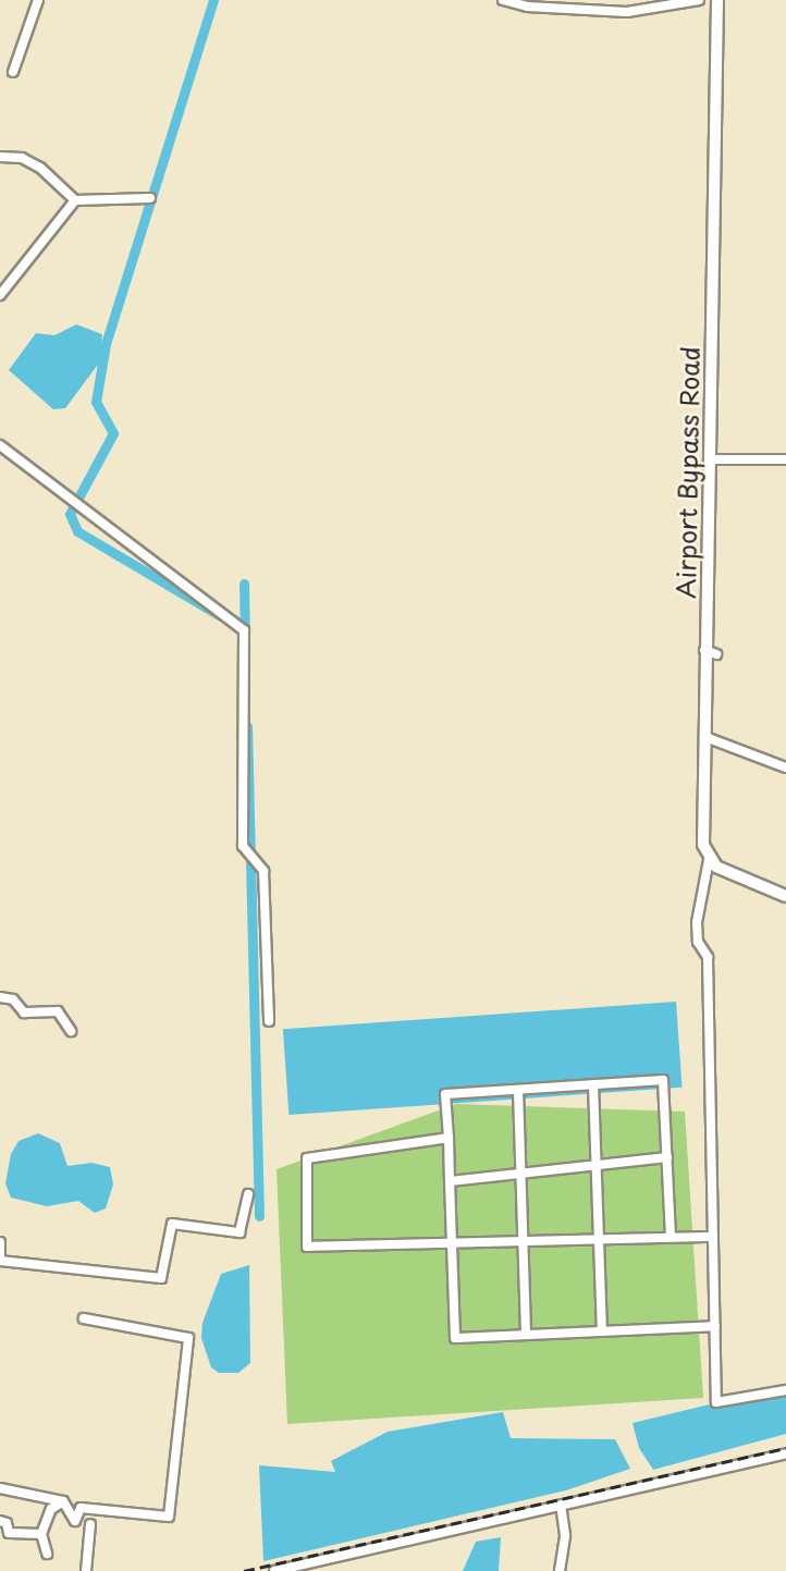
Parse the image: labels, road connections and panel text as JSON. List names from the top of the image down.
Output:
{
  "streets": {
    "street": ["Airport Bypass Road"]
  }
}
